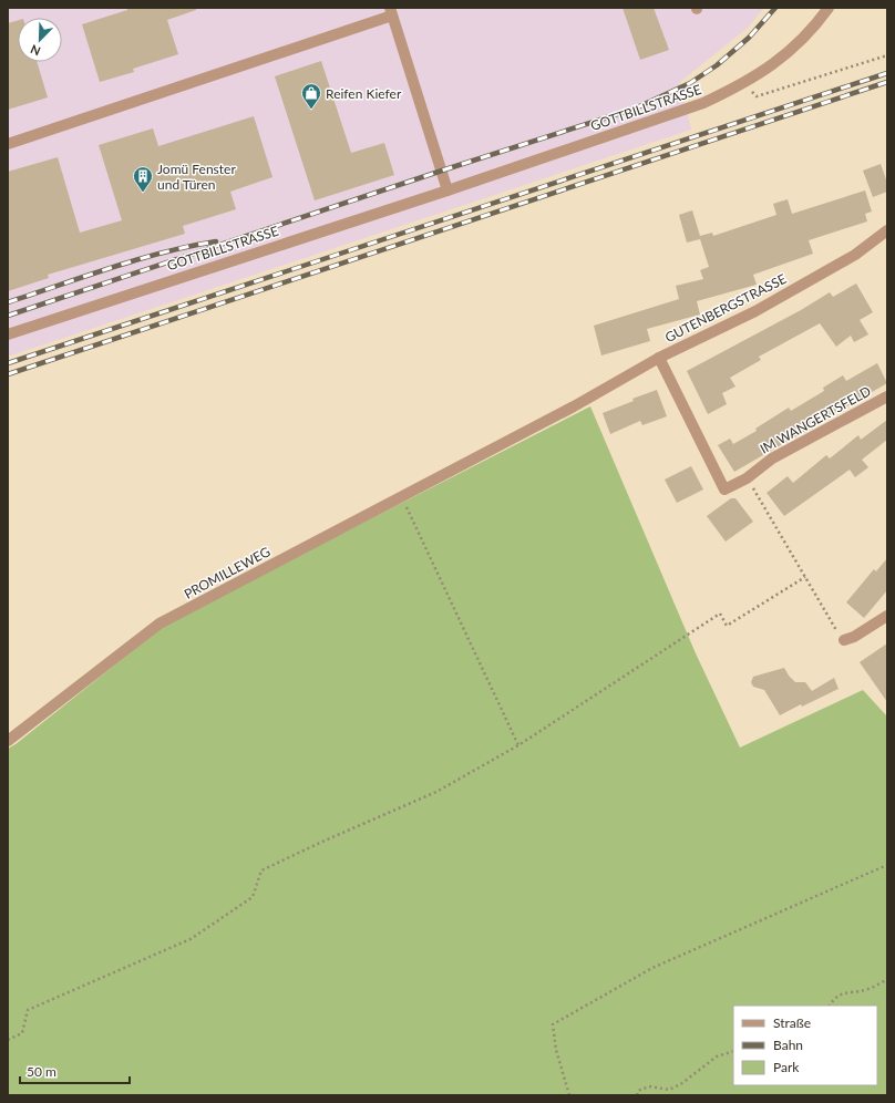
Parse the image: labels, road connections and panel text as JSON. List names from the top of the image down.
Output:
{
  "streets": {
    "street": [
      "GOTTBILLSTRASSE",
      "GUTENBERGSTRASSE",
      "IM WANGERTSFELD",
      "PROMILLEWEG"
    ]
  },
  "crossings": [
    ["GUTENBERGSTRASSE", "IM WANGERTSFELD"],
    ["GUTENBERGSTRASSE", "PROMILLEWEG"]
  ],
  "places": {
    "shop": ["Reifen Kiefer"],
    "building": ["Jomü Fenster und Türen"]
  },
  "legend": ["Straße", "Bahn", "Park"],
  "scale_bar": "50 m",
  "north": "bottom left"
}
